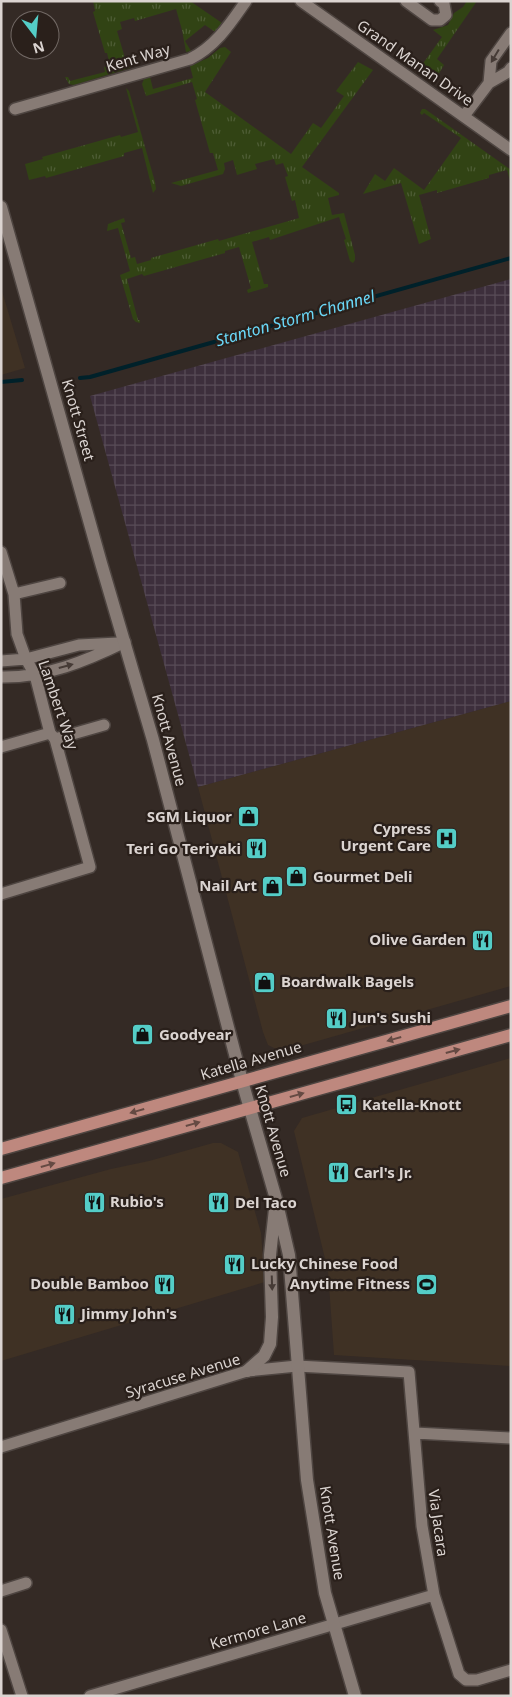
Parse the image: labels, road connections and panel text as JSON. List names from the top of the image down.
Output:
{
  "streets": {
    "main road": ["Knott Street", "Knott Avenue", "Katella Avenue"],
    "street": [
      "Kent Way",
      "Grand Manan Drive",
      "Lambert Way",
      "Syracuse Avenue",
      "Via Jacara",
      "Kermore Lane"
    ]
  },
  "crossings": [
    ["Knott Street", "Knott Avenue"],
    ["Knott Avenue", "Katella Avenue"],
    ["Knott Avenue", "Syracuse Avenue"],
    ["Knott Avenue", "Kermore Lane"],
    ["Syracuse Avenue", "Via Jacara"],
    ["Via Jacara", "Kermore Lane"]
  ],
  "water": ["Stanton Storm Channel"],
  "places": {
    "shop": [
      "SGM Liquor",
      "Gourmet Deli",
      "Nail Art",
      "Boardwalk Bagels",
      "Goodyear"
    ],
    "hospital": ["Cypress Urgent Care"],
    "restaurant": [
      "Teri Go Teriyaki",
      "Olive Garden",
      "Jun's Sushi",
      "Carl's Jr.",
      "Rubio's",
      "Del Taco",
      "Lucky Chinese Food",
      "Double Bamboo",
      "Jimmy John's"
    ],
    "bus stop": ["Katella-Knott"],
    "sports": ["Anytime Fitness"]
  },
  "north": "bottom"
}
